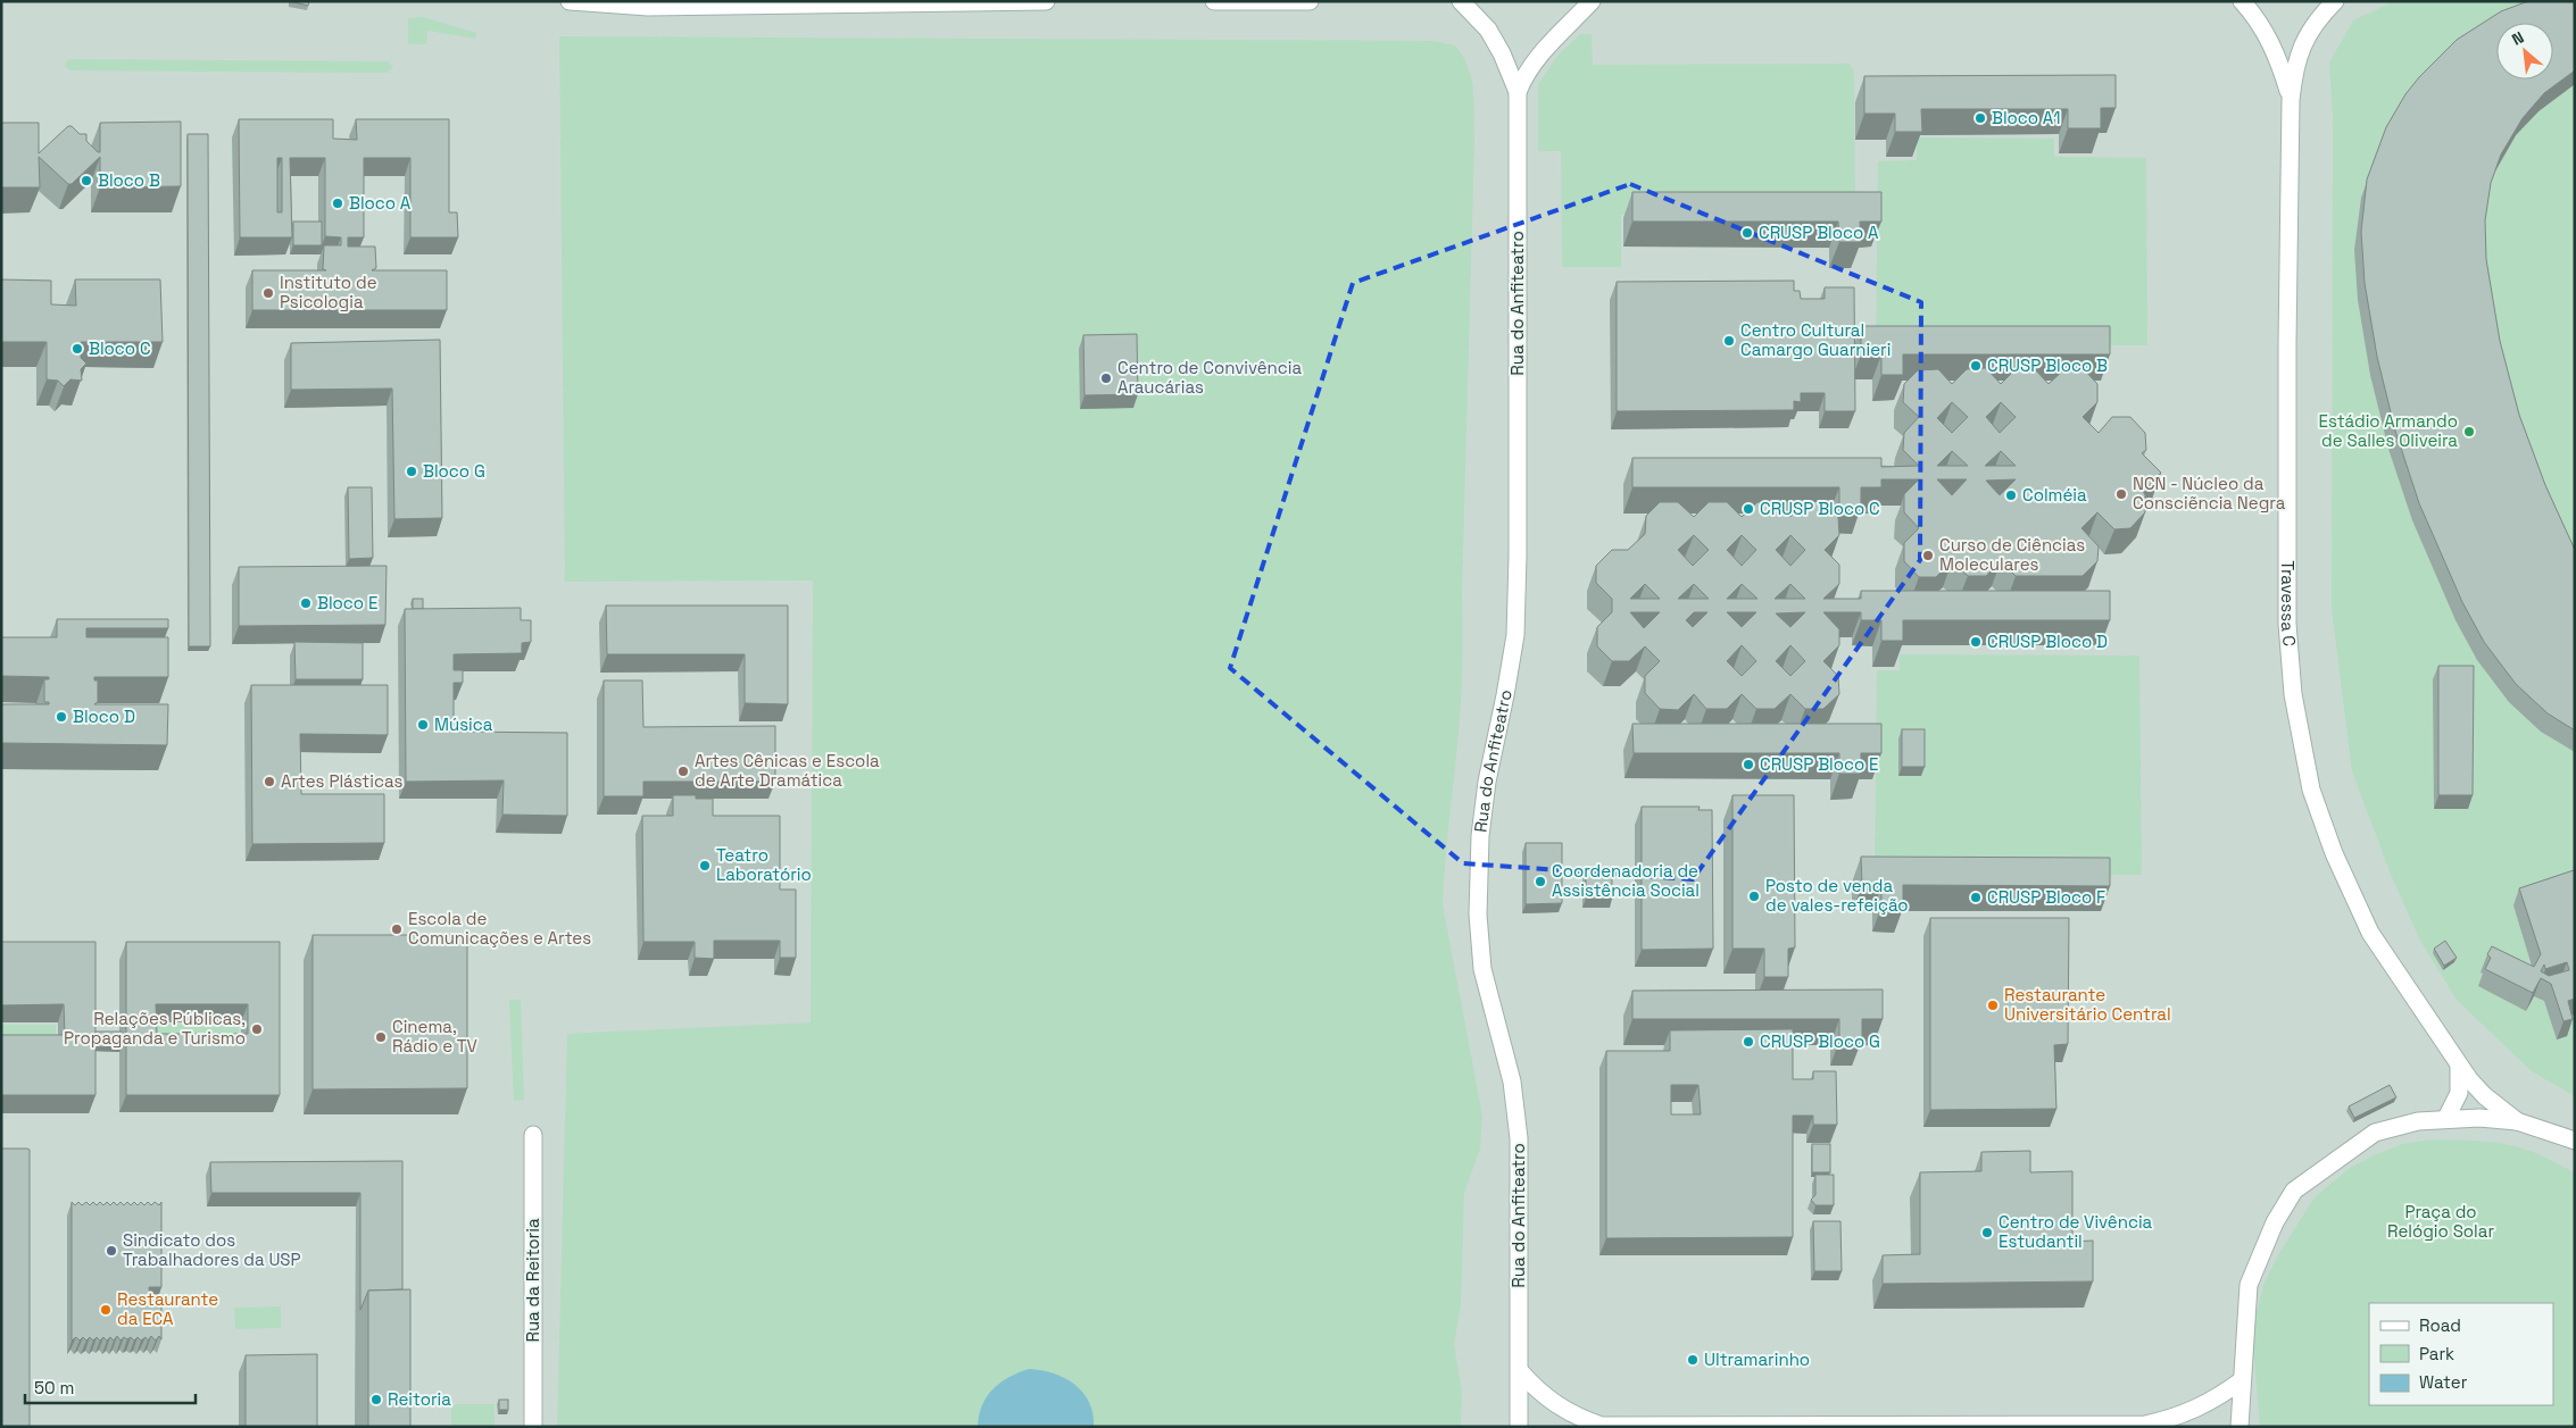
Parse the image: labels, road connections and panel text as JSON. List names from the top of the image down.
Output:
{
  "streets": {
    "street": ["Rua do Anfiteatro", "Travessa C", "Rua da Reitoria"]
  },
  "parks": ["Praça do Relógio Solar"],
  "places": [
    "Bloco A1",
    "Bloco B",
    "Bloco A",
    "CRUSP Bloco A",
    "Instituto de Psicologia",
    "Centro Cultural Camargo Guarnieri",
    "Bloco C",
    "CRUSP Bloco B",
    "Centro de Convivência Araucárias",
    "Estádio Armando de Salles Oliveira",
    "Bloco G",
    "NCN - Núcleo da Consciẽncia Negra",
    "Colméia",
    "CRUSP Bloco C",
    "Curso de Ciências Moleculares",
    "Bloco E",
    "CRUSP Bloco D",
    "Bloco D",
    "Música",
    "CRUSP Bloco E",
    "Artes Cênicas e Escola de Arte Dramática",
    "Artes Plásticas",
    "Teatro Laboratório",
    "Coordenadoria de Assistência Social",
    "Posto de venda de vales-refeição",
    "CRUSP Bloco F",
    "Escola de Comunicações e Artes",
    "Restaurante Universitário Central",
    "Relações Públicas, Propaganda e Turismo",
    "Cinema, Rádio e TV",
    "CRUSP Bloco G",
    "Centro de Vivência Estudantil",
    "Sindicato dos Trabalhadores da USP",
    "Restaurante da ECA",
    "Ultramarinho",
    "Reitoria"
  ],
  "legend": ["Road", "Park", "Water"],
  "scale_bar": "50 m",
  "north": "top left"
}
